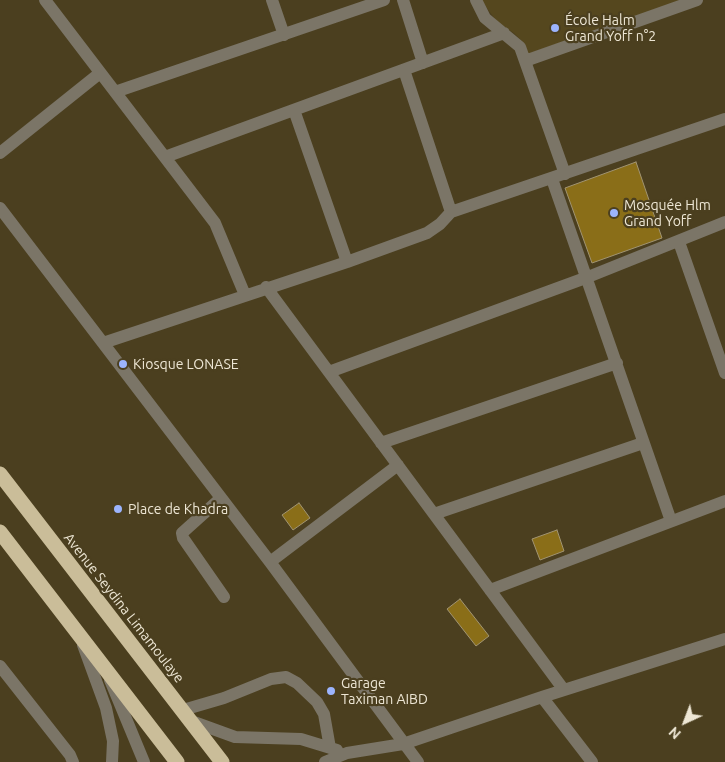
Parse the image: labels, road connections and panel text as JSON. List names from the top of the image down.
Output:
{
  "streets": {
    "highway": ["Avenue Seydina Limamoulaye"]
  },
  "places": [
    "École Halm Grand Yoff n°2",
    "Mosquée Hlm Grand Yoff",
    "Kiosque LONASE",
    "Place de Khadra",
    "Garage Taximan AIBD"
  ],
  "north": "bottom left"
}
